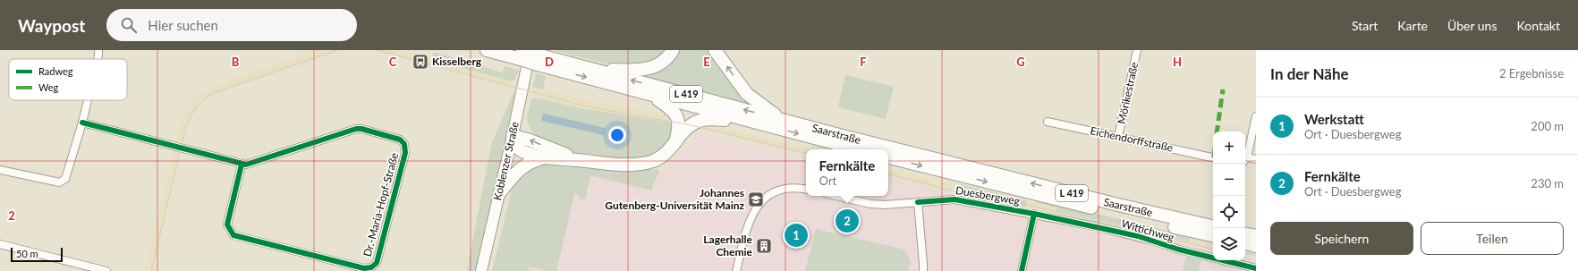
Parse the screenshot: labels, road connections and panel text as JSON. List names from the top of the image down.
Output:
{
  "streets": {
    "highway": ["L 419", "Saarstraße"],
    "main road": ["Koblenzer Straße"],
    "street": [
      "Mörikestraße",
      "Eichendorffstraße",
      "Duesbergweg",
      "Dr.-Maria-Hopf-Straße",
      "Wittichweg"
    ]
  },
  "crossings": [
    ["Mörikestraße", "Eichendorffstraße"],
    ["Saarstraße", "Koblenzer Straße"],
    ["Duesbergweg", "Wittichweg"]
  ],
  "places": {
    "bus stop": ["Kisselberg"],
    "school or university": ["Johannes Gutenberg-Universität Mainz"],
    "building": ["Lagerhalle Chemie"]
  },
  "legend": ["Radweg", "Weg"],
  "scale_bar": "50 m",
  "page": {
    "header": "Waypost",
    "search": "Hier suchen",
    "nav": [
      "Start",
      "Karte",
      "Über uns",
      "Kontakt"
    ],
    "heading": ["In der Nähe", "2 Ergebnisse"],
    "list": [
      {
        "mark": "1",
        "name": "Werkstatt",
        "note": "Ort · Duesbergweg",
        "value": "200 m"
      },
      {
        "mark": "2",
        "name": "Fernkälte",
        "note": "Ort · Duesbergweg",
        "value": "230 m"
      }
    ],
    "map_buttons": ["+", "−"],
    "popup": ["Fernkälte", "Ort"],
    "pins": ["2", "1"],
    "buttons": ["Speichern", "Teilen"],
    "scale": "50 m"
  },
  "grid": {
    "columns": [
      "B",
      "C",
      "D",
      "E",
      "F",
      "G",
      "H"
    ],
    "rows": ["2"]
  }
}
